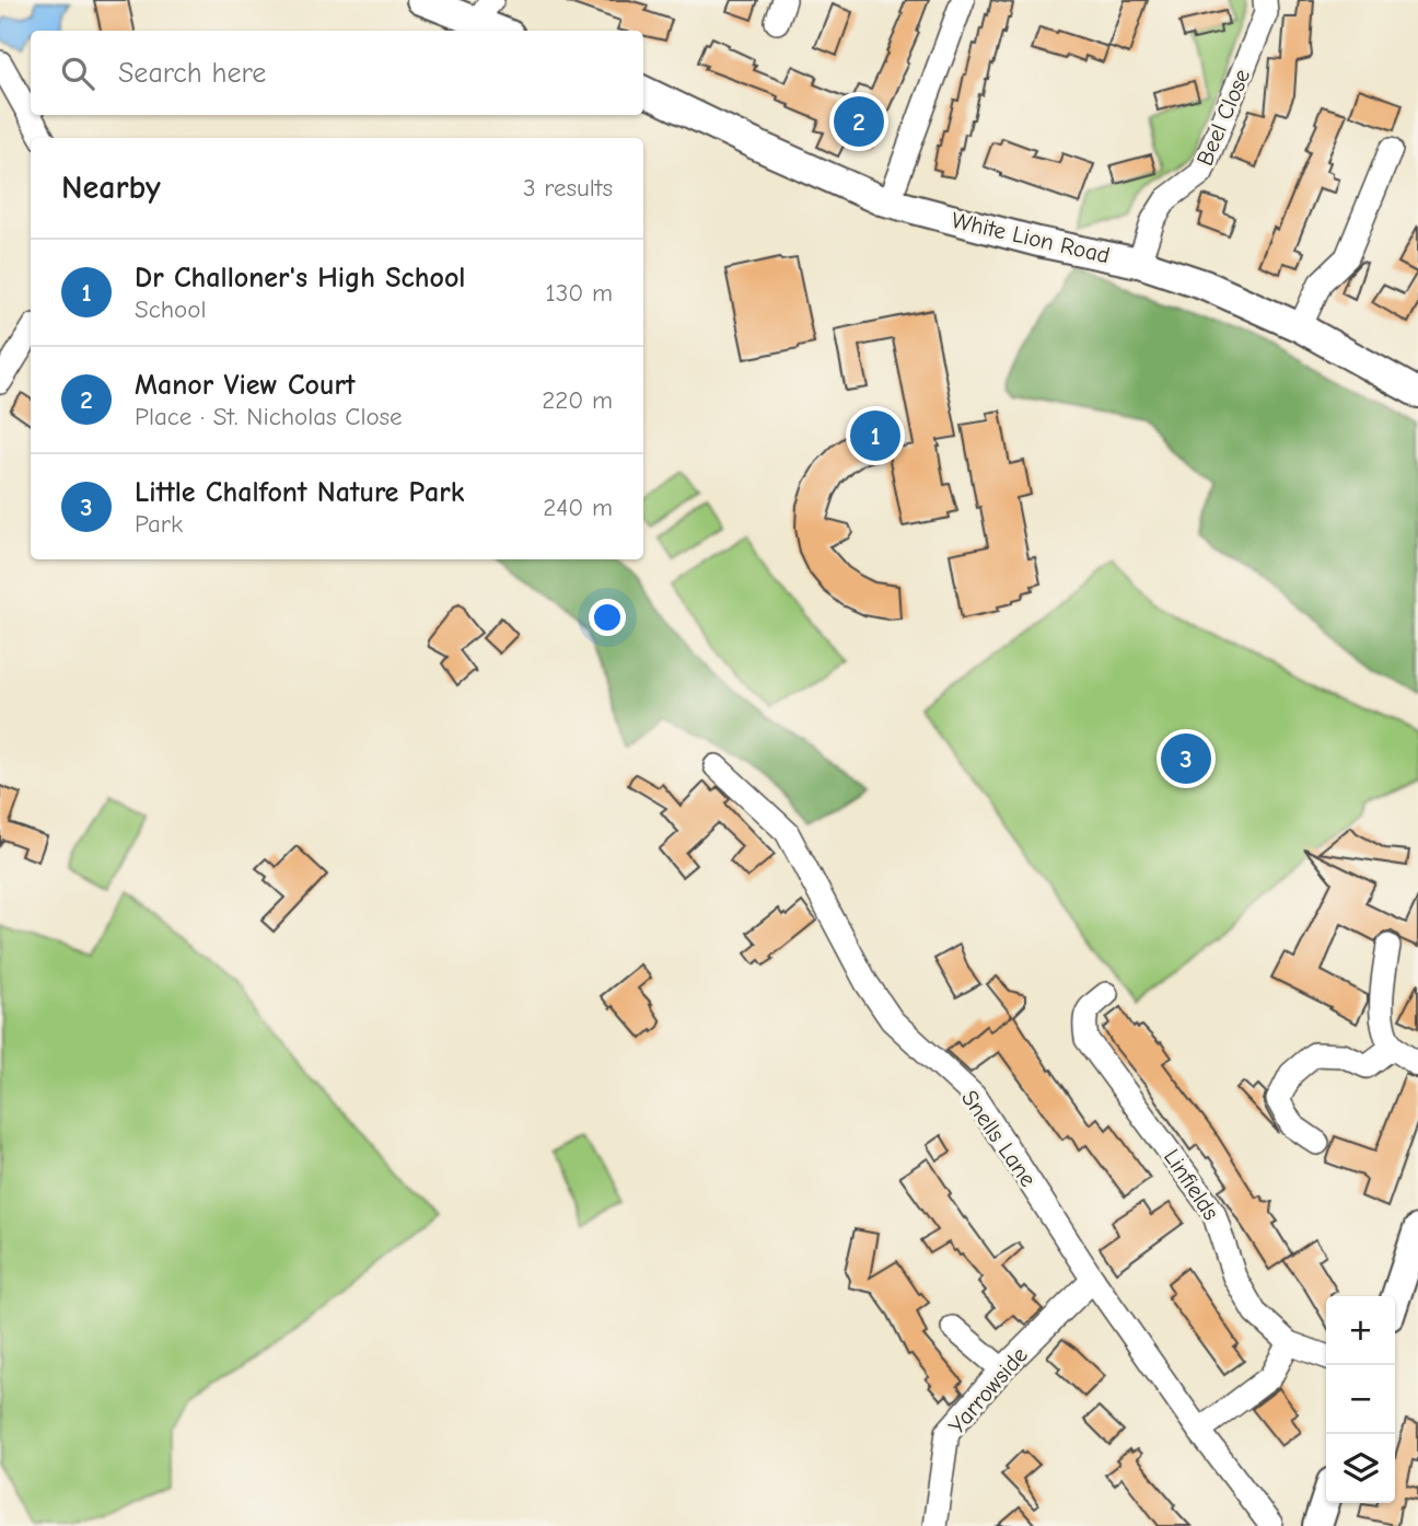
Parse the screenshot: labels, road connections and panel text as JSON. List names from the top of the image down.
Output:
{
  "streets": {
    "main road": ["White Lion Road"],
    "street": [
      "Beel Close",
      "Snells Lane",
      "Linfields",
      "Yarrowside"
    ]
  },
  "crossings": [
    ["Beel Close", "White Lion Road"],
    ["Snells Lane", "Yarrowside"]
  ],
  "page": {
    "search": "Search here",
    "pins": ["2", "1", "3"],
    "heading": ["Nearby", "3 results"],
    "list": [
      {
        "mark": "1",
        "name": "Dr Challoner's High School",
        "note": "School",
        "value": "130 m"
      },
      {
        "mark": "2",
        "name": "Manor View Court",
        "note": "Place · St. Nicholas Close",
        "value": "220 m"
      },
      {
        "mark": "3",
        "name": "Little Chalfont Nature Park",
        "note": "Park",
        "value": "240 m"
      }
    ],
    "map_buttons": ["+", "−"]
  }
}
